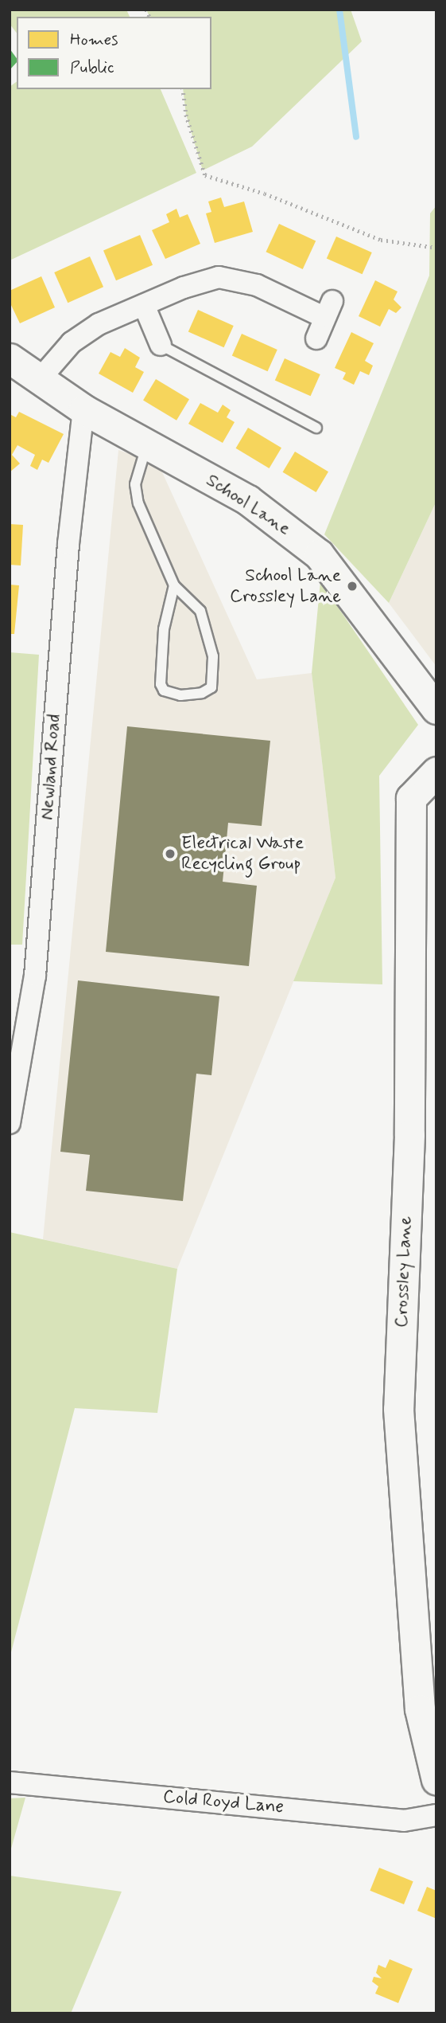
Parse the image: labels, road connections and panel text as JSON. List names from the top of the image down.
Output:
{
  "streets": {
    "street": [
      "School Lane",
      "Newland Road",
      "Crossley Lane",
      "Cold Royd Lane"
    ]
  },
  "crossings": [
    ["School Lane", "Newland Road"]
  ],
  "places": ["School Lane Crossley Lane", "Electrical Waste Recycling Group"],
  "legend": ["Homes", "Public"]
}
